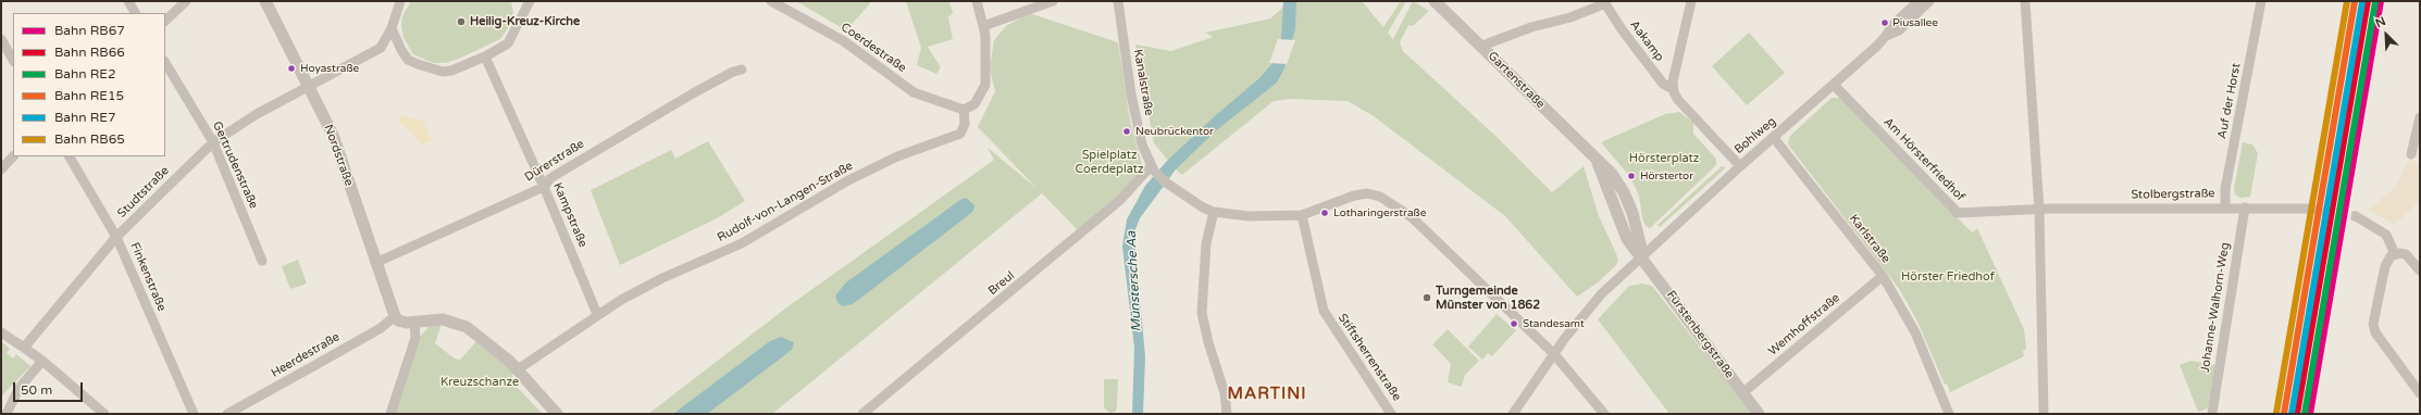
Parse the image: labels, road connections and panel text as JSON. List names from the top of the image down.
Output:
{
  "streets": {
    "street": [
      "Aakamp",
      "Coerdestraße",
      "Gartenstraße",
      "Kanalstraße",
      "Auf der Horst",
      "Bohlweg",
      "Nordstraße",
      "Am Hörsterfriedhof",
      "Dürerstraße",
      "Gertrudenstraße",
      "Studtstraße",
      "Stolbergstraße",
      "Rudolf-von-Langen-Straße",
      "Kampstraße",
      "Karlstraße",
      "Finkenstraße",
      "Breul",
      "Johanne-Walhorn-Weg",
      "Wemhoffstraße",
      "Fürstenbergstraße",
      "Heerdestraße",
      "Stiftsherrenstraße"
    ]
  },
  "crossings": [
    ["Aakamp", "Gartenstraße"],
    ["Coerdestraße", "Rudolf-von-Langen-Straße"],
    ["Gartenstraße", "Bohlweg"],
    ["Gartenstraße", "Fürstenbergstraße"],
    ["Kanalstraße", "Breul"],
    ["Auf der Horst", "Stolbergstraße"],
    ["Bohlweg", "Am Hörsterfriedhof"],
    ["Bohlweg", "Karlstraße"],
    ["Bohlweg", "Fürstenbergstraße"],
    ["Nordstraße", "Dürerstraße"],
    ["Nordstraße", "Studtstraße"],
    ["Nordstraße", "Heerdestraße"],
    ["Am Hörsterfriedhof", "Stolbergstraße"],
    ["Dürerstraße", "Kampstraße"],
    ["Gertrudenstraße", "Studtstraße"],
    ["Studtstraße", "Finkenstraße"],
    ["Stolbergstraße", "Johanne-Walhorn-Weg"],
    ["Rudolf-von-Langen-Straße", "Kampstraße"],
    ["Karlstraße", "Wemhoffstraße"],
    ["Wemhoffstraße", "Fürstenbergstraße"]
  ],
  "districts": ["MARTINI"],
  "water": ["Münstersche Aa"],
  "parks": [
    "Spielplatz Coerdeplatz",
    "Hörsterplatz",
    "Hörster Friedhof",
    "Kreuzschanze"
  ],
  "places": [
    "Heilig-Kreuz-Kirche",
    "Piusallee",
    "Hoyastraße",
    "Neubrückentor",
    "Hörstertor",
    "Lotharingerstraße",
    "Turngemeinde Münster von 1862",
    "Standesamt"
  ],
  "lines": [
    "rail line RB67",
    "rail line RB66",
    "rail line RE15",
    "rail line RB65",
    "rail line RE2",
    "rail line RE7"
  ],
  "legend": [
    "Bahn RB67",
    "Bahn RB66",
    "Bahn RE2",
    "Bahn RE15",
    "Bahn RE7",
    "Bahn RB65"
  ],
  "scale_bar": "50 m",
  "north": "top left"
}
